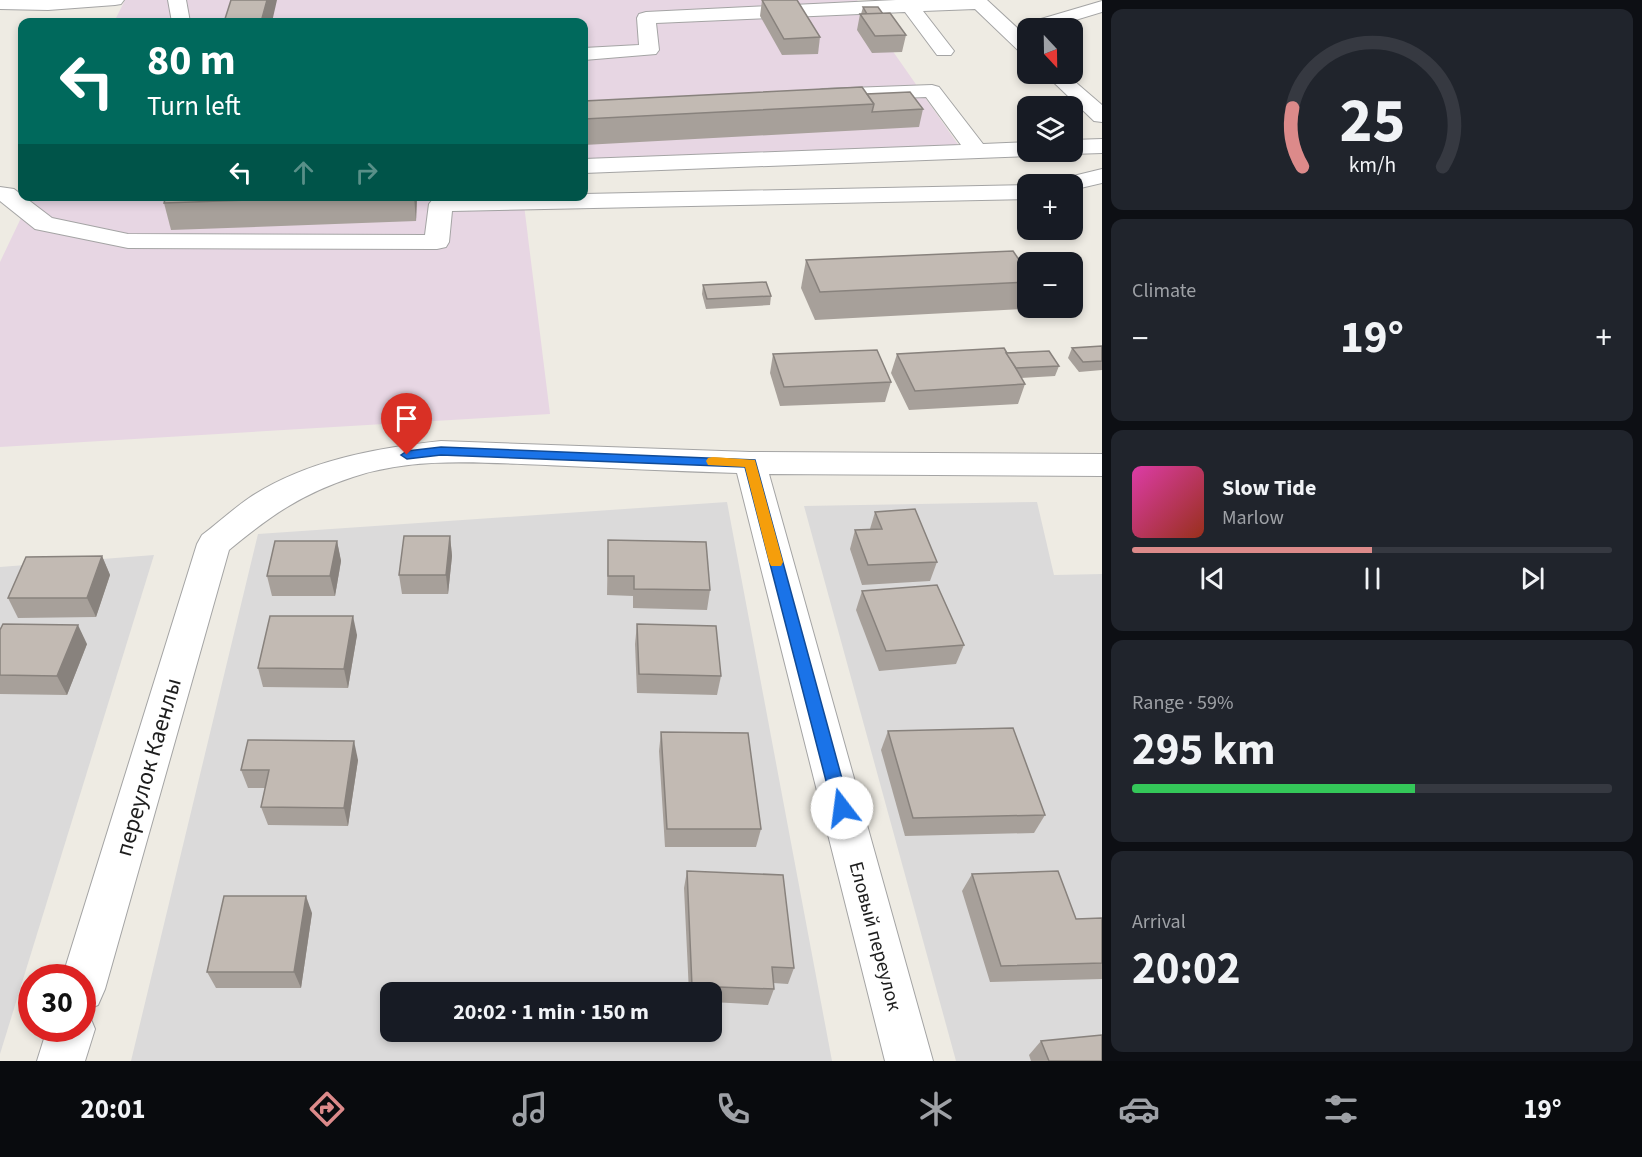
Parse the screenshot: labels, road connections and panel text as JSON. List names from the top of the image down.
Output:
{
  "streets": {
    "street": ["переулок Каенлы", "Еловый переулок"]
  },
  "crossings": [
    ["переулок Каенлы", "Еловый переулок"]
  ],
  "north": "bottom",
  "page": {
    "map_buttons": ["+", "−"],
    "turn": ["80 m", "Turn left"],
    "tile": [
      "Climate",
      ["Range · 59%", "295 km"],
      ["Arrival", "20:02"]
    ],
    "heat": ["−", "19°", "+"],
    "song": ["Slow Tide", "Marlow"],
    "limit": "30",
    "trip": "20:02 · 1 min · 150 m",
    "tabs": ["20:01", "19°"],
    "gauge": ["25", "km/h"]
  }
}
